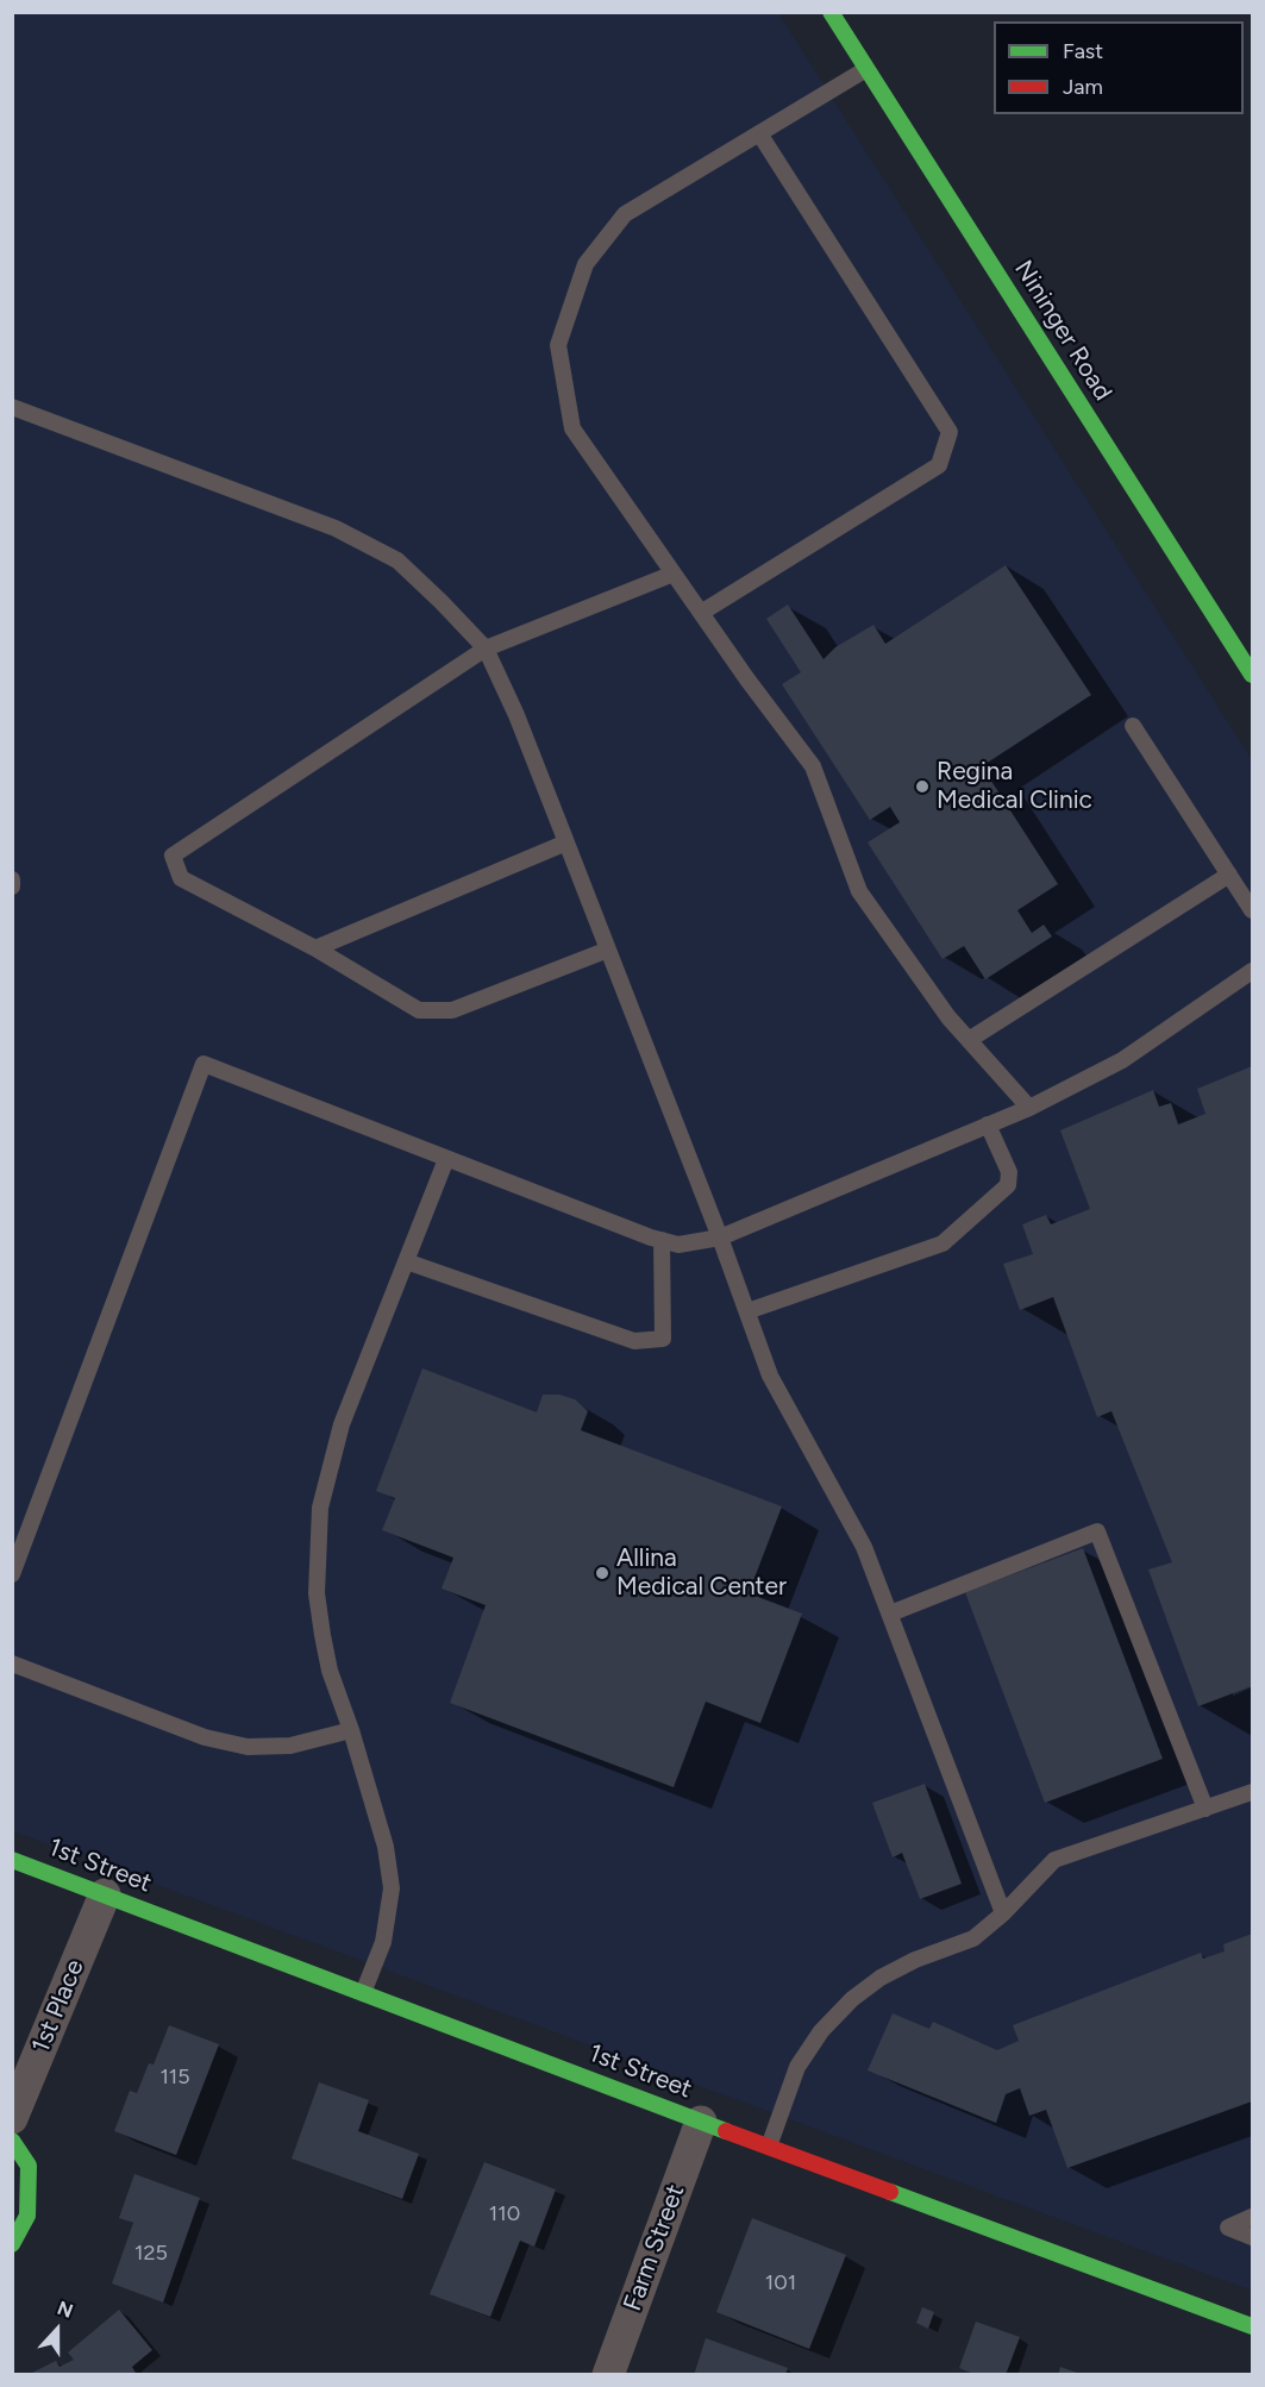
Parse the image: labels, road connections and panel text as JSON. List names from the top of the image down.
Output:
{
  "streets": {
    "street": [
      "Nininger Road",
      "1st Street",
      "1st Place",
      "Farm Street"
    ]
  },
  "crossings": [
    ["1st Street", "1st Place"],
    ["1st Street", "Farm Street"]
  ],
  "places": ["Regina Medical Clinic", "Allina Medical Center"],
  "house_numbers": [
    "115",
    "110",
    "125",
    "101"
  ],
  "legend": ["Fast", "Jam"],
  "north": "top"
}
